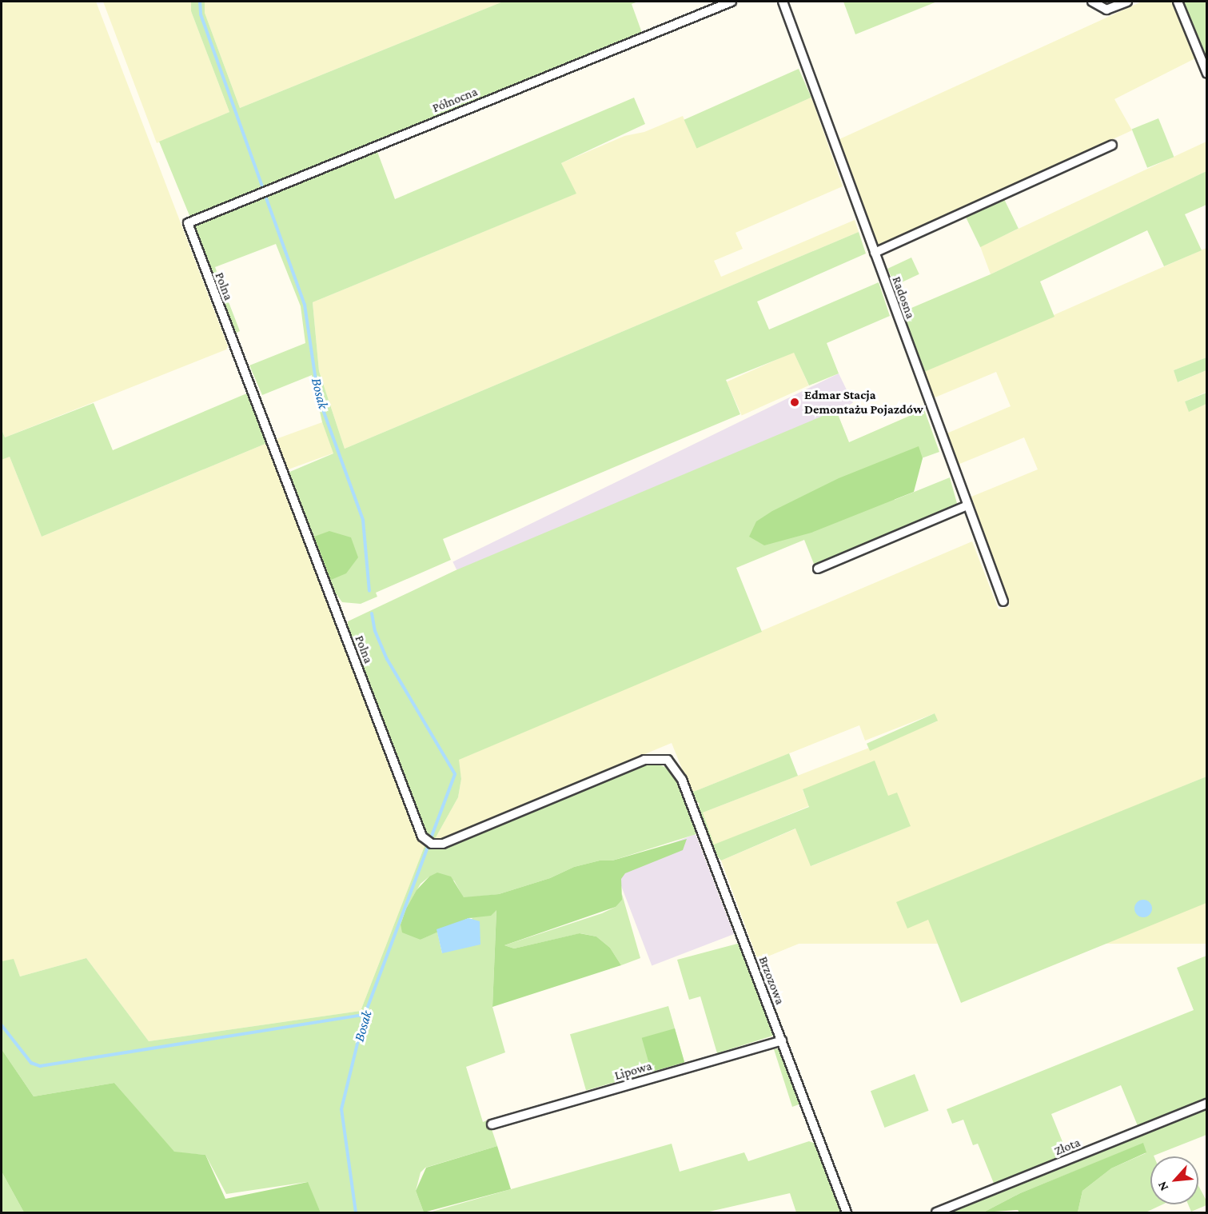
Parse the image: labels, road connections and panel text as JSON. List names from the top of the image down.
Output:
{
  "streets": {
    "street": [
      "Północna",
      "Polna",
      "Radosna",
      "Brzozowa",
      "Lipowa",
      "Złota"
    ]
  },
  "crossings": [
    ["Północna", "Polna"],
    ["Polna", "Brzozowa"],
    ["Brzozowa", "Lipowa"]
  ],
  "water": ["Bosak"],
  "places": ["Edmar Stacja Demontażu Pojazdów"],
  "north": "bottom left"
}
